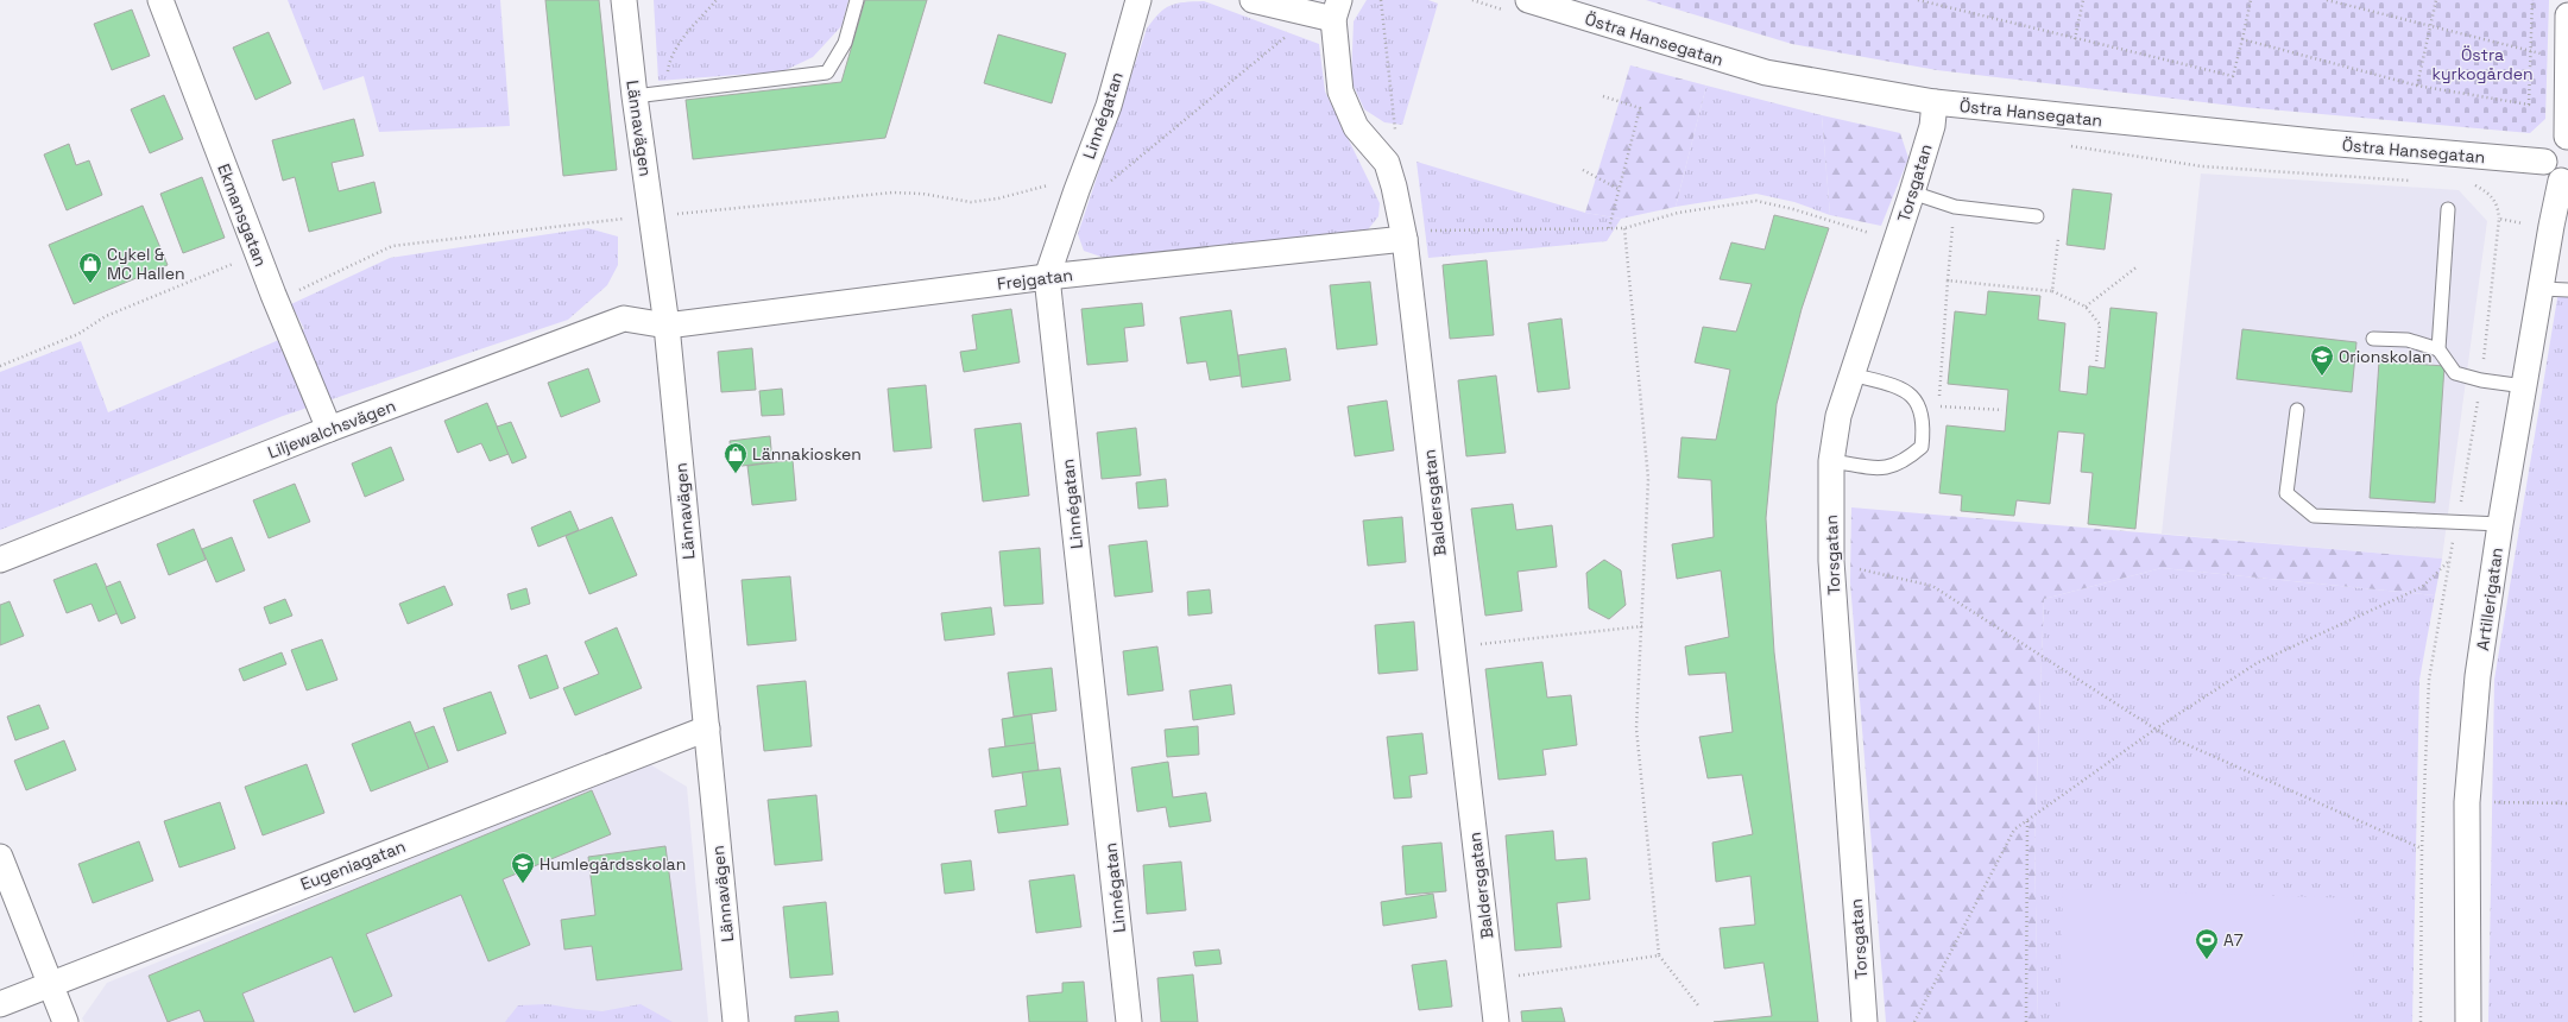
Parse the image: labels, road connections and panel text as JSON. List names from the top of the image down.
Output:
{
  "streets": {
    "street": [
      "Östra Hansegatan",
      "Linnégatan",
      "Lännavägen",
      "Torsgatan",
      "Ekmansgatan",
      "Frejgatan",
      "Liljewalchsvägen",
      "Baldersgatan",
      "Artillerigatan",
      "Eugeniagatan"
    ]
  },
  "crossings": [
    ["Östra Hansegatan", "Torsgatan"],
    ["Linnégatan", "Frejgatan"],
    ["Lännavägen", "Frejgatan"],
    ["Lännavägen", "Liljewalchsvägen"],
    ["Lännavägen", "Eugeniagatan"],
    ["Ekmansgatan", "Liljewalchsvägen"],
    ["Frejgatan", "Liljewalchsvägen"],
    ["Frejgatan", "Baldersgatan"]
  ],
  "parks": ["Östra kyrkogården"],
  "places": {
    "shop": ["Cykel & MC Hallen", "Lännakiosken"],
    "school or university": ["Orionskolan", "Humlegårdsskolan"],
    "sports": ["A7"]
  }
}
